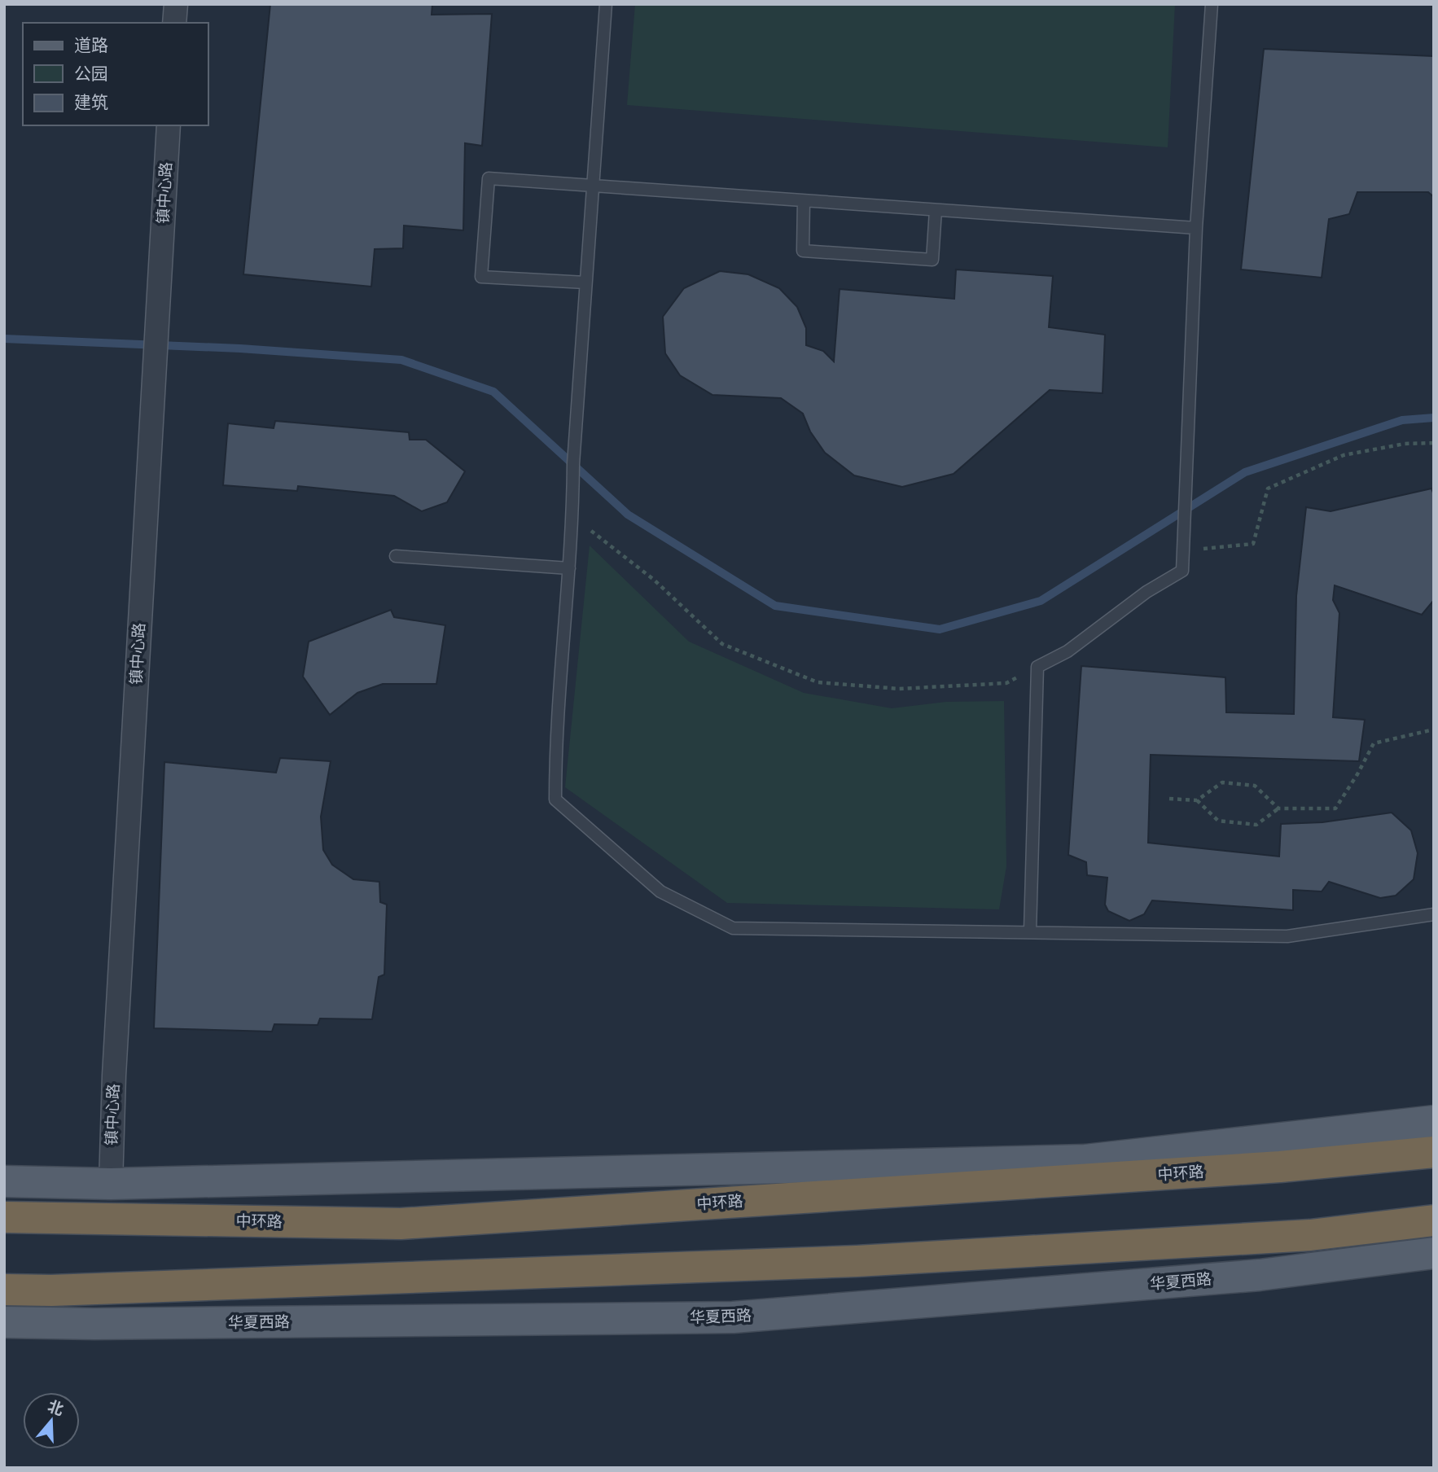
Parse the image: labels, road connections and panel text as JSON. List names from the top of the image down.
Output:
{
  "streets": {
    "highway": ["中环路"],
    "main road": ["华夏西路"],
    "street": ["镇中心路"]
  },
  "legend": ["道路", "公园", "建筑"],
  "north": "top"
}
